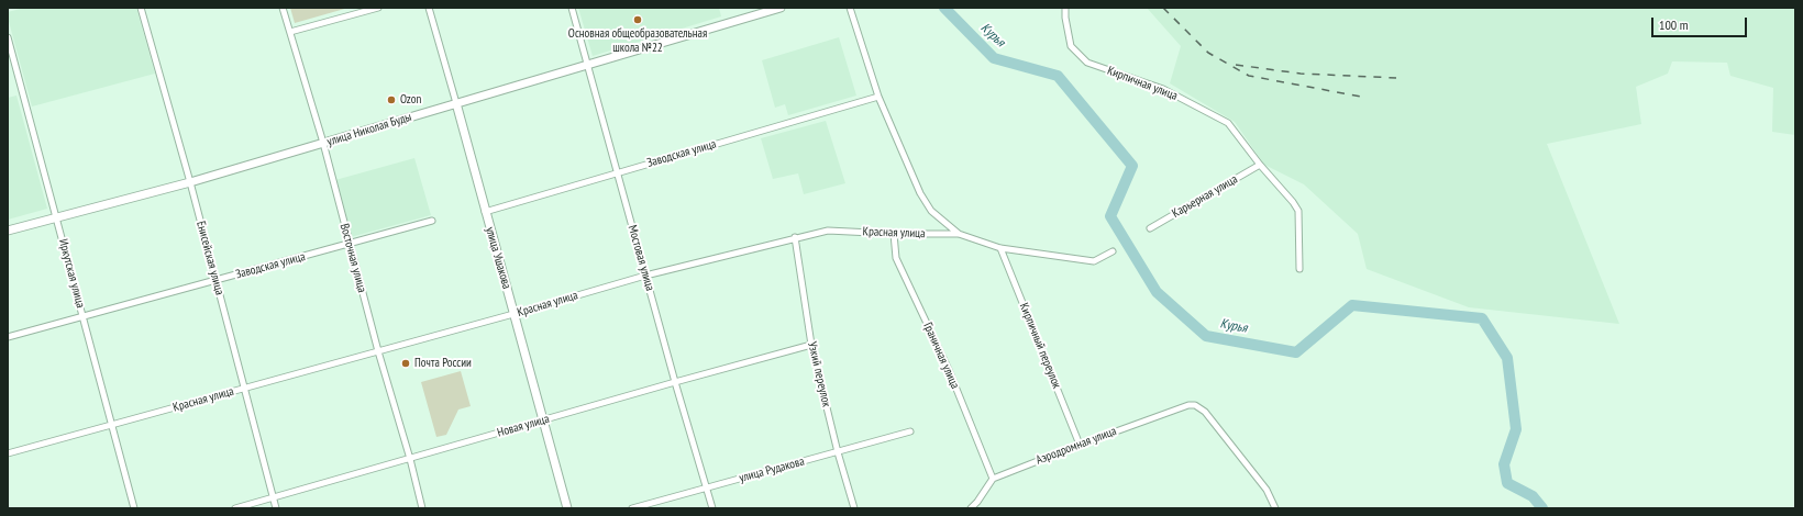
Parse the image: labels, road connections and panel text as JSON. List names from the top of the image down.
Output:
{
  "streets": {
    "street": [
      "Кирпичная улица",
      "улица Николая Буды",
      "Заводская улица",
      "Карьерная улица",
      "Красная улица",
      "Енисейская улица",
      "Восточная улица",
      "улица Ушакова",
      "Мостовая улица",
      "Иркутская улица",
      "Кирпичный переулок",
      "Граничная улица",
      "Узкий переулок",
      "Новая улица",
      "Аэродромная улица",
      "улица Рудакова"
    ]
  },
  "crossings": [
    ["Кирпичная улица", "Карьерная улица"],
    ["улица Николая Буды", "Енисейская улица"],
    ["улица Николая Буды", "Восточная улица"],
    ["улица Николая Буды", "улица Ушакова"],
    ["улица Николая Буды", "Мостовая улица"],
    ["улица Николая Буды", "Иркутская улица"],
    ["Заводская улица", "Енисейская улица"],
    ["Заводская улица", "Восточная улица"],
    ["Заводская улица", "улица Ушакова"],
    ["Заводская улица", "Мостовая улица"],
    ["Заводская улица", "Иркутская улица"],
    ["Красная улица", "Енисейская улица"],
    ["Красная улица", "Восточная улица"],
    ["Красная улица", "улица Ушакова"],
    ["Красная улица", "Мостовая улица"],
    ["Красная улица", "Иркутская улица"],
    ["Красная улица", "Кирпичный переулок"],
    ["Красная улица", "Граничная улица"],
    ["Красная улица", "Узкий переулок"],
    ["Енисейская улица", "Новая улица"],
    ["Восточная улица", "Новая улица"],
    ["улица Ушакова", "Новая улица"],
    ["Мостовая улица", "Новая улица"],
    ["Мостовая улица", "улица Рудакова"],
    ["Кирпичный переулок", "Аэродромная улица"],
    ["Граничная улица", "Аэродромная улица"],
    ["Узкий переулок", "Новая улица"],
    ["Узкий переулок", "улица Рудакова"]
  ],
  "water": ["Курья"],
  "places": ["Основная общеобразовательная школа №22", "Ozon", "Почта России"],
  "scale_bar": "100 m"
}
